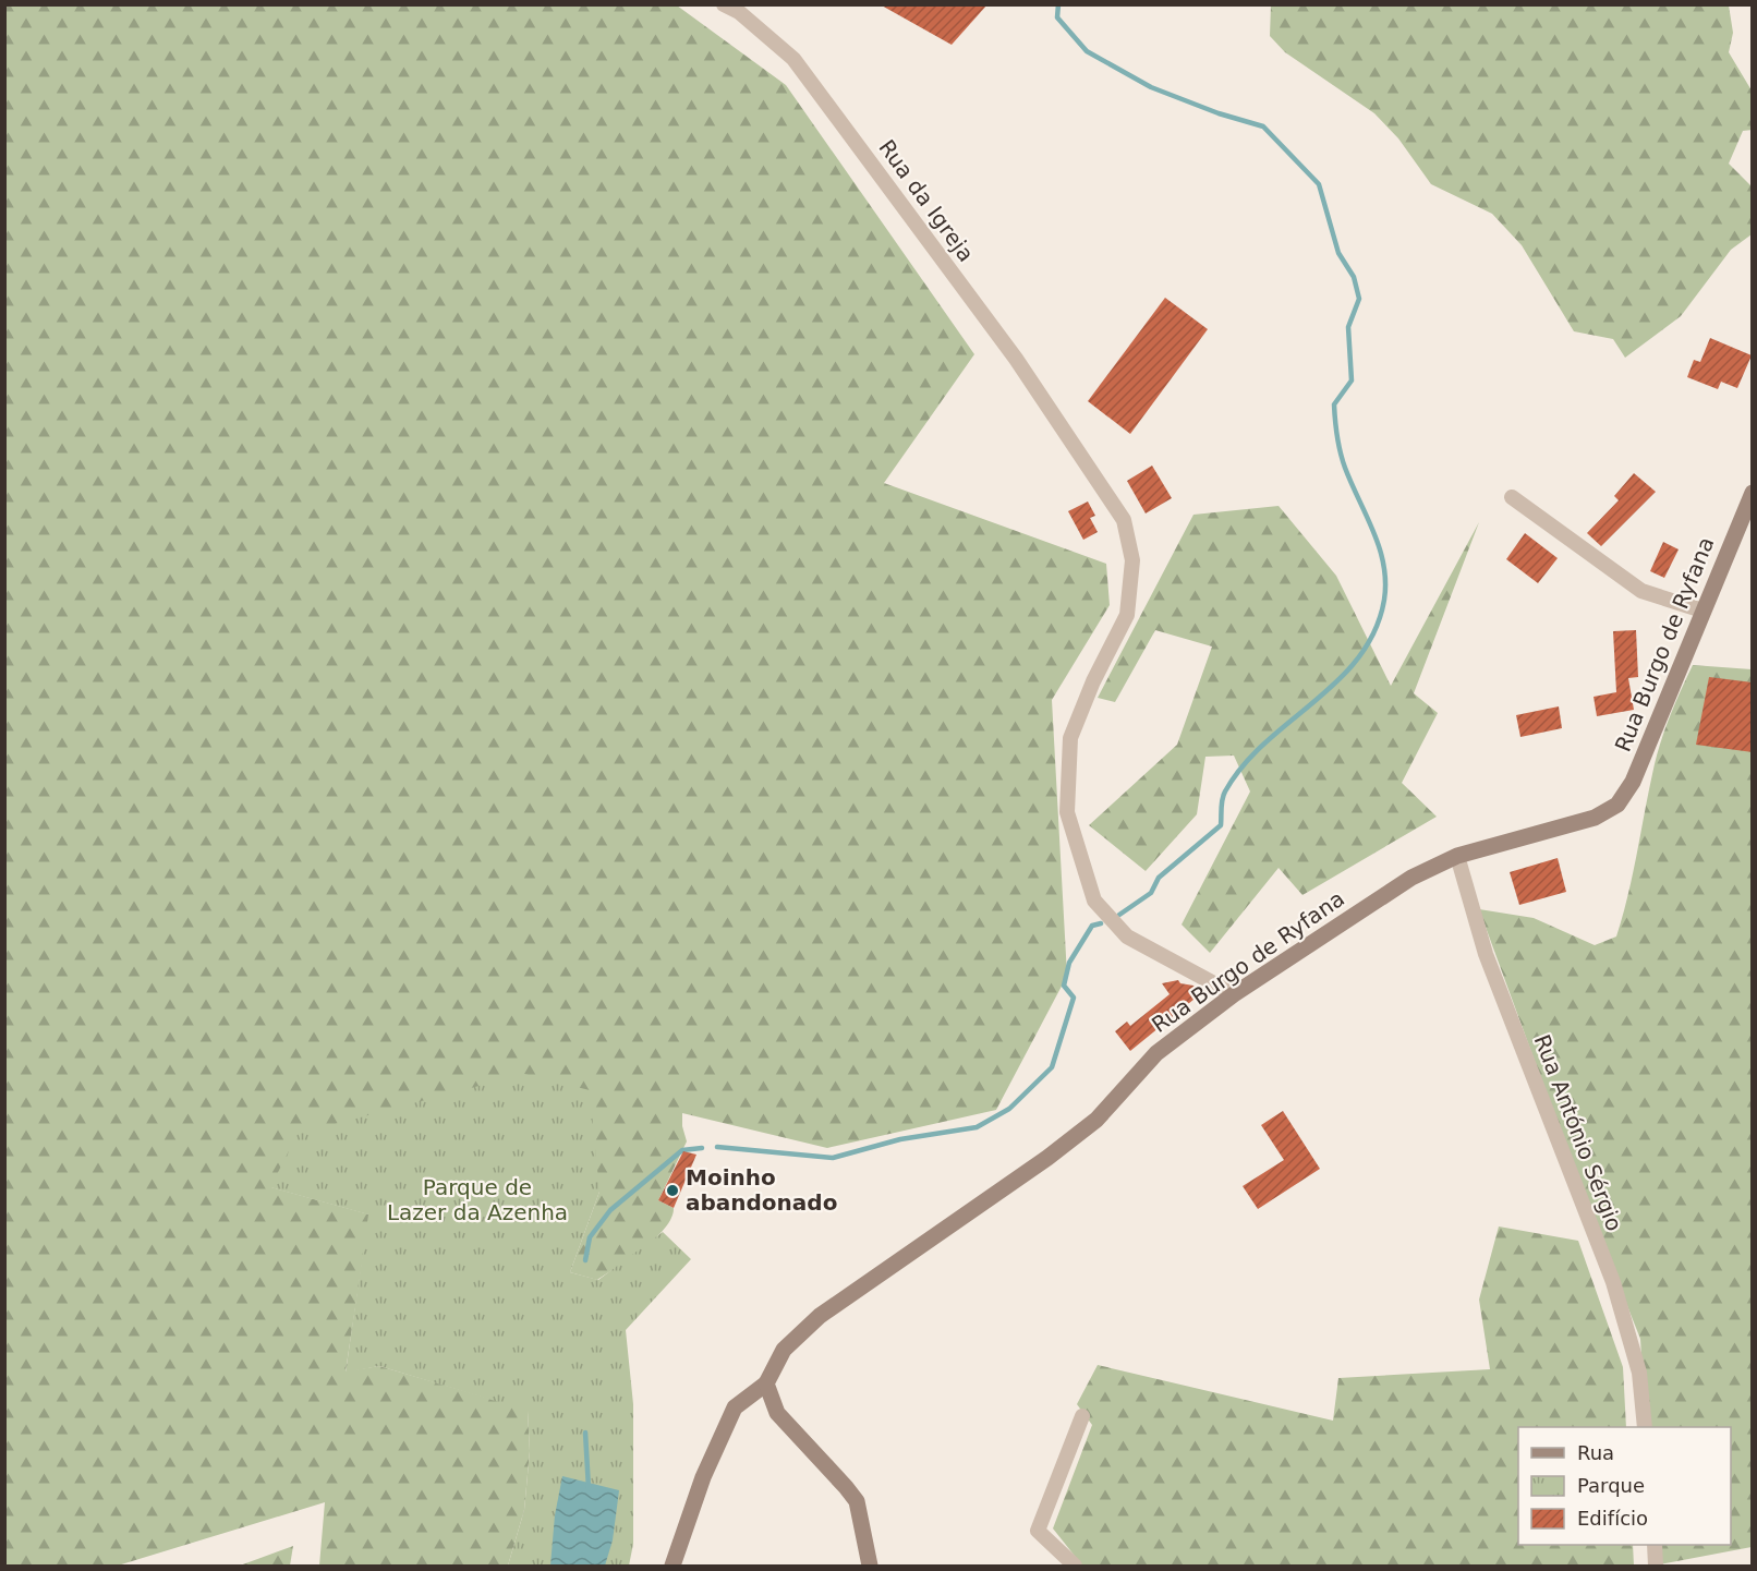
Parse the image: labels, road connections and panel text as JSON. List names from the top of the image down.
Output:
{
  "streets": {
    "main road": ["Rua Burgo de Ryfana"],
    "street": ["Rua da Igreja", "Rua António Sérgio"]
  },
  "crossings": [
    ["Rua da Igreja", "Rua Burgo de Ryfana"],
    ["Rua Burgo de Ryfana", "Rua António Sérgio"]
  ],
  "parks": ["Parque de Lazer da Azenha"],
  "places": ["Moinho abandonado"],
  "legend": ["Rua", "Parque", "Edifício"]
}
